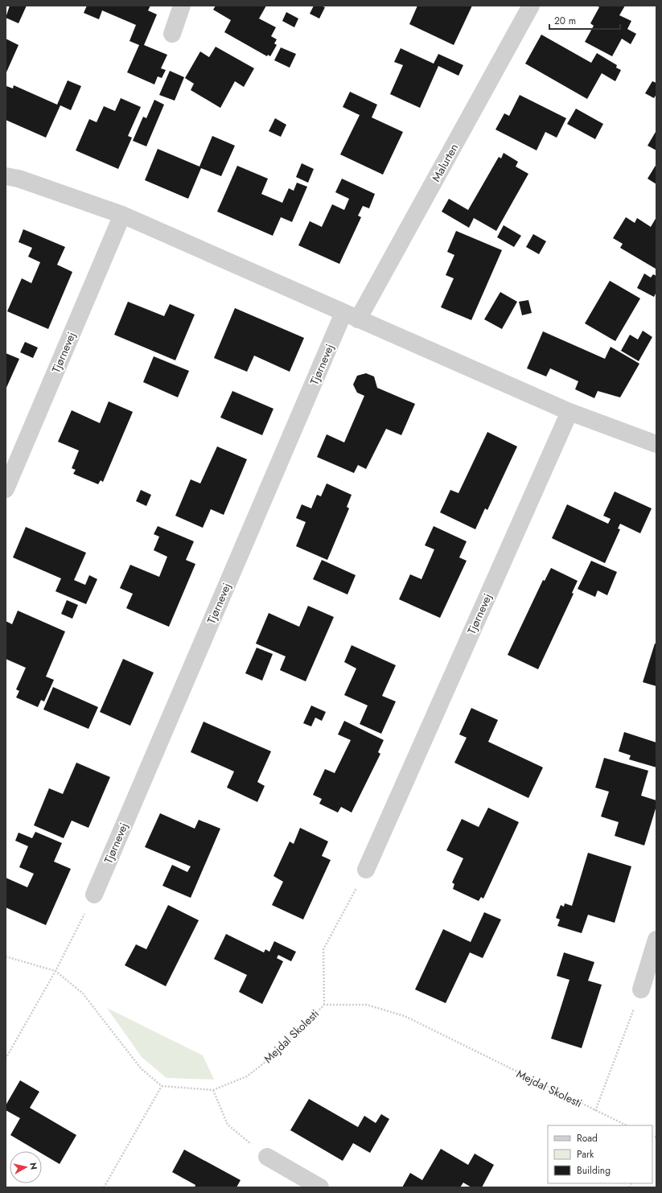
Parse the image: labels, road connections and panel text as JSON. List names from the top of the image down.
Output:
{
  "streets": {
    "street": ["Malurten", "Tjørnevej"],
    "path": ["Mejdal Skolesti"]
  },
  "crossings": [
    ["Malurten", "Tjørnevej"]
  ],
  "legend": ["Road", "Park", "Building"],
  "scale_bar": "20 m",
  "north": "right"
}
